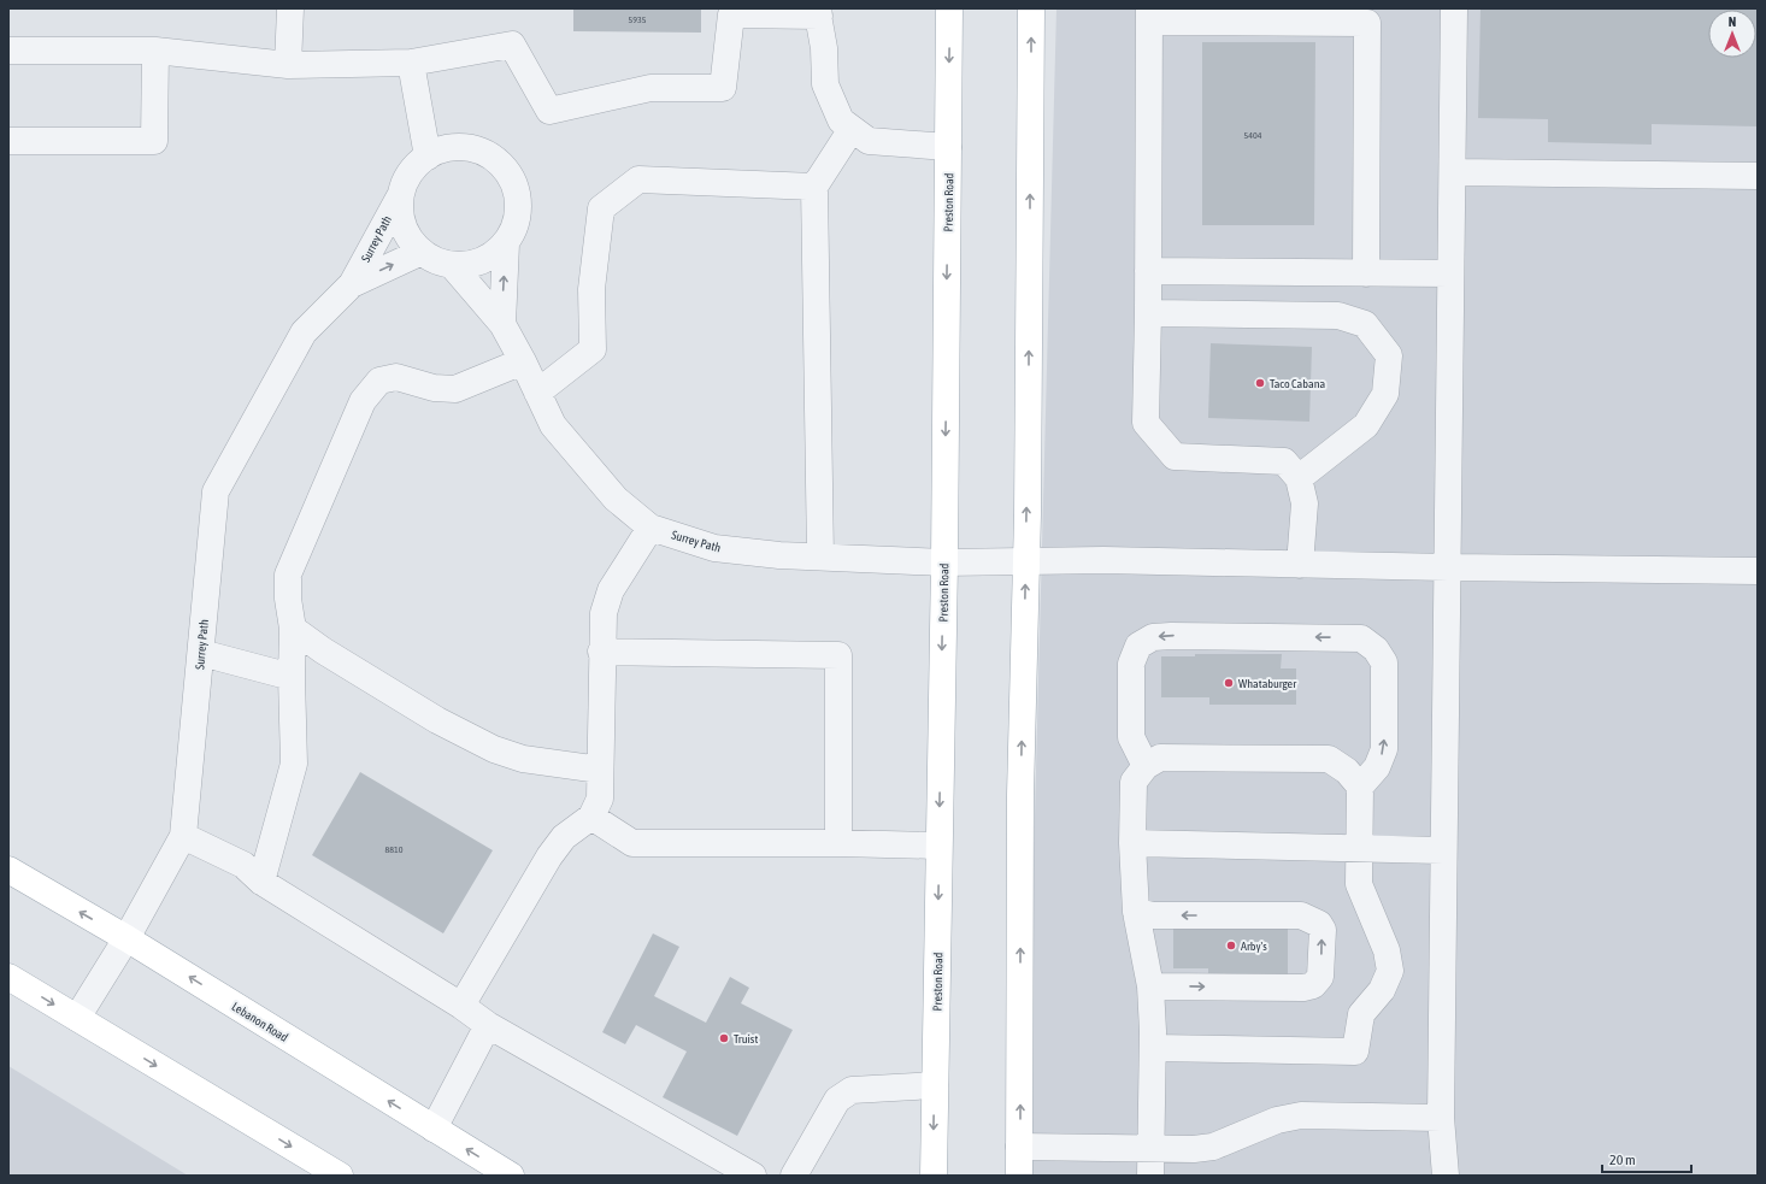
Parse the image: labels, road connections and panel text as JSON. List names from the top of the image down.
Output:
{
  "streets": {
    "main road": ["Preston Road", "Lebanon Road"],
    "street": ["Surrey Path"]
  },
  "crossings": [
    ["Preston Road", "Surrey Path"],
    ["Surrey Path", "Lebanon Road"]
  ],
  "places": [
    "Taco Cabana",
    "Whataburger",
    "Arby's",
    "Truist"
  ],
  "house_numbers": ["5935", "5404", "8810"],
  "scale_bar": "20 m",
  "north": "top"
}
